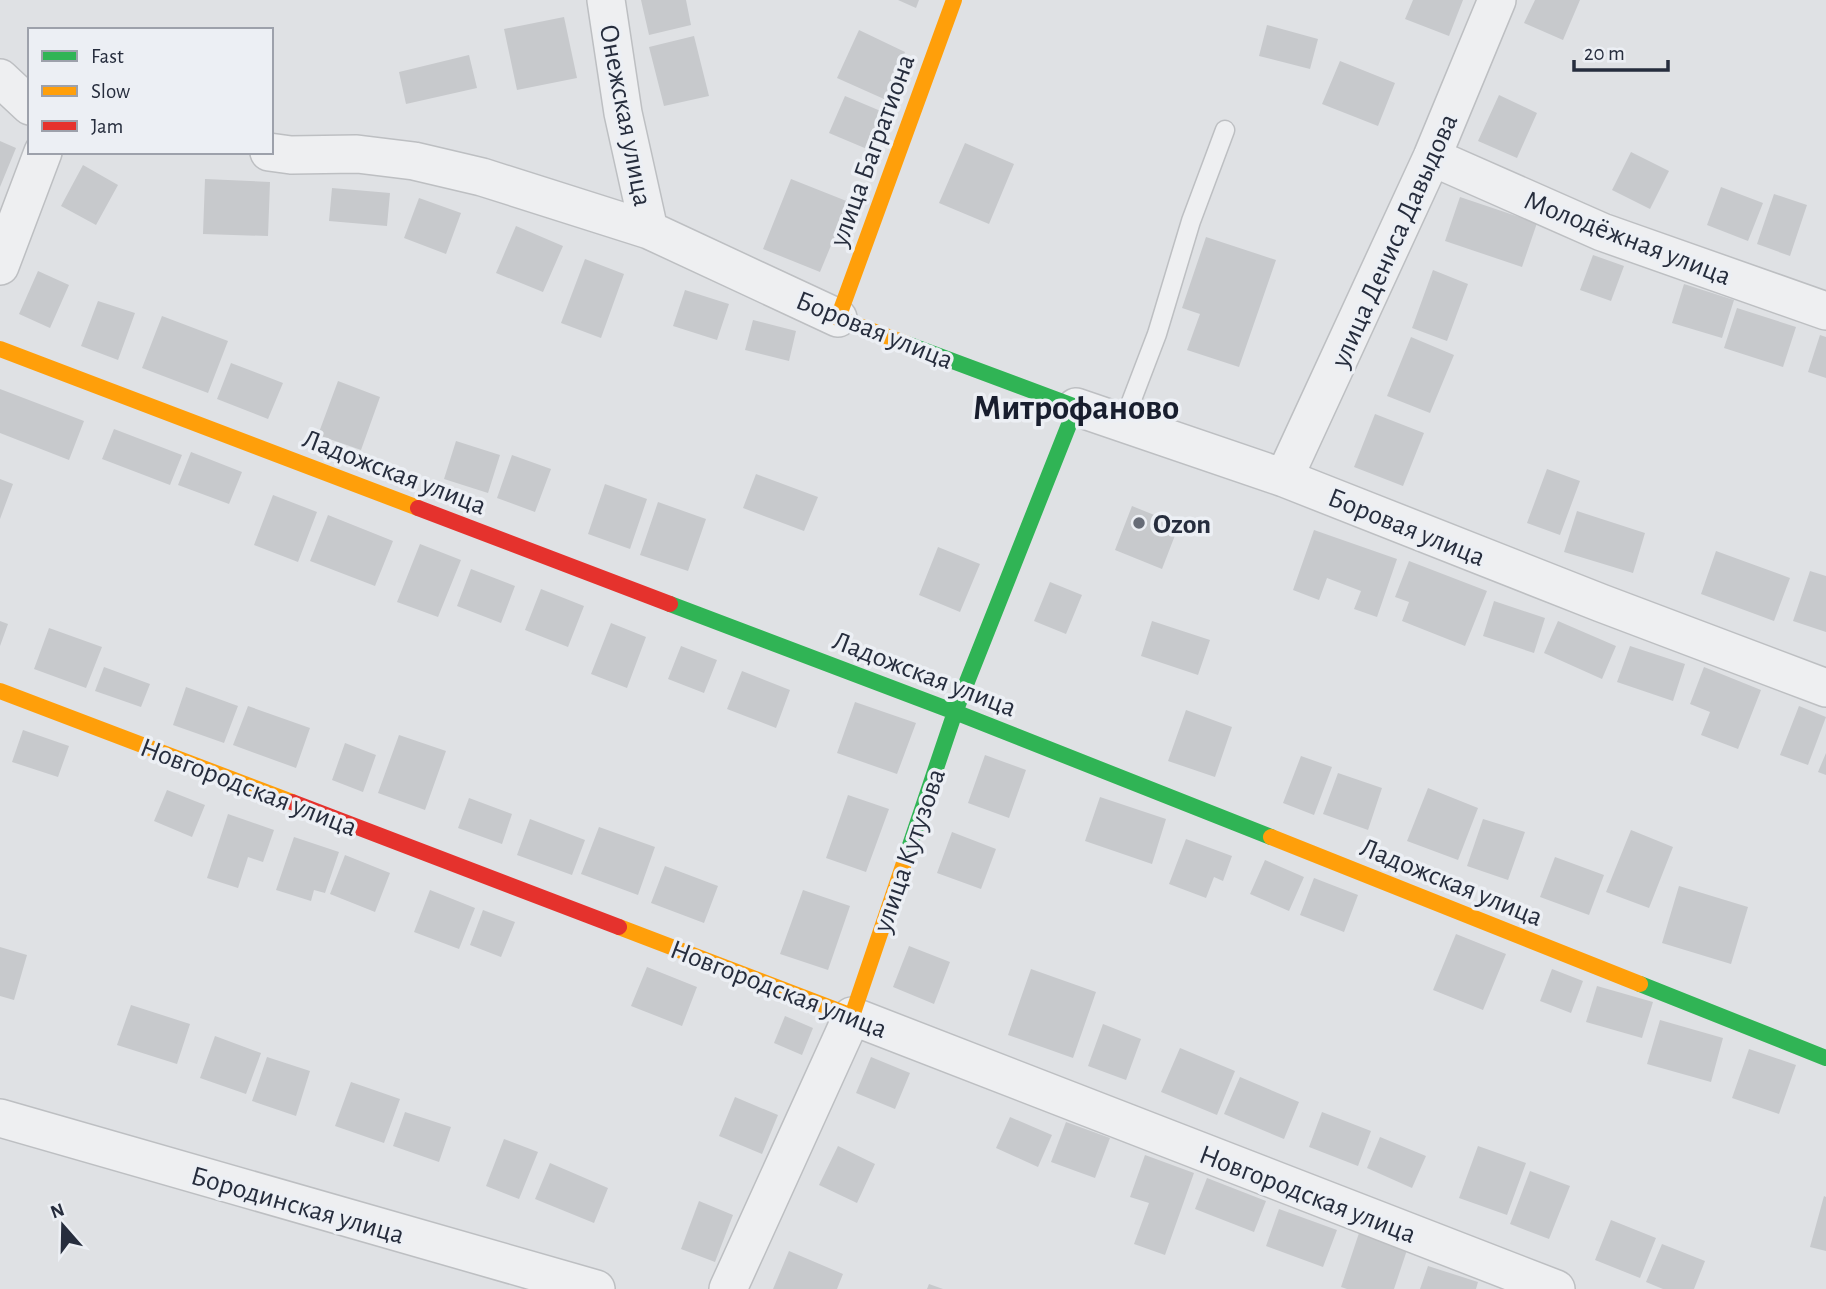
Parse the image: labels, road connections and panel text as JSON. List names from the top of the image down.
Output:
{
  "streets": {
    "street": [
      "Онежская улица",
      "улица Багратиона",
      "Молодёжная улица",
      "улица Дениса Давыдова",
      "Боровая улица",
      "Ладожская улица",
      "Новгородская улица",
      "улица Кутузова",
      "Бородинская улица"
    ]
  },
  "crossings": [
    ["Онежская улица", "Боровая улица"],
    ["улица Багратиона", "Боровая улица"],
    ["Молодёжная улица", "улица Дениса Давыдова"],
    ["улица Дениса Давыдова", "Боровая улица"],
    ["Боровая улица", "улица Кутузова"],
    ["Ладожская улица", "улица Кутузова"],
    ["Новгородская улица", "улица Кутузова"]
  ],
  "districts": ["Митрофаново"],
  "places": ["Ozon"],
  "legend": ["Fast", "Slow", "Jam"],
  "scale_bar": "20 m",
  "north": "top"
}
